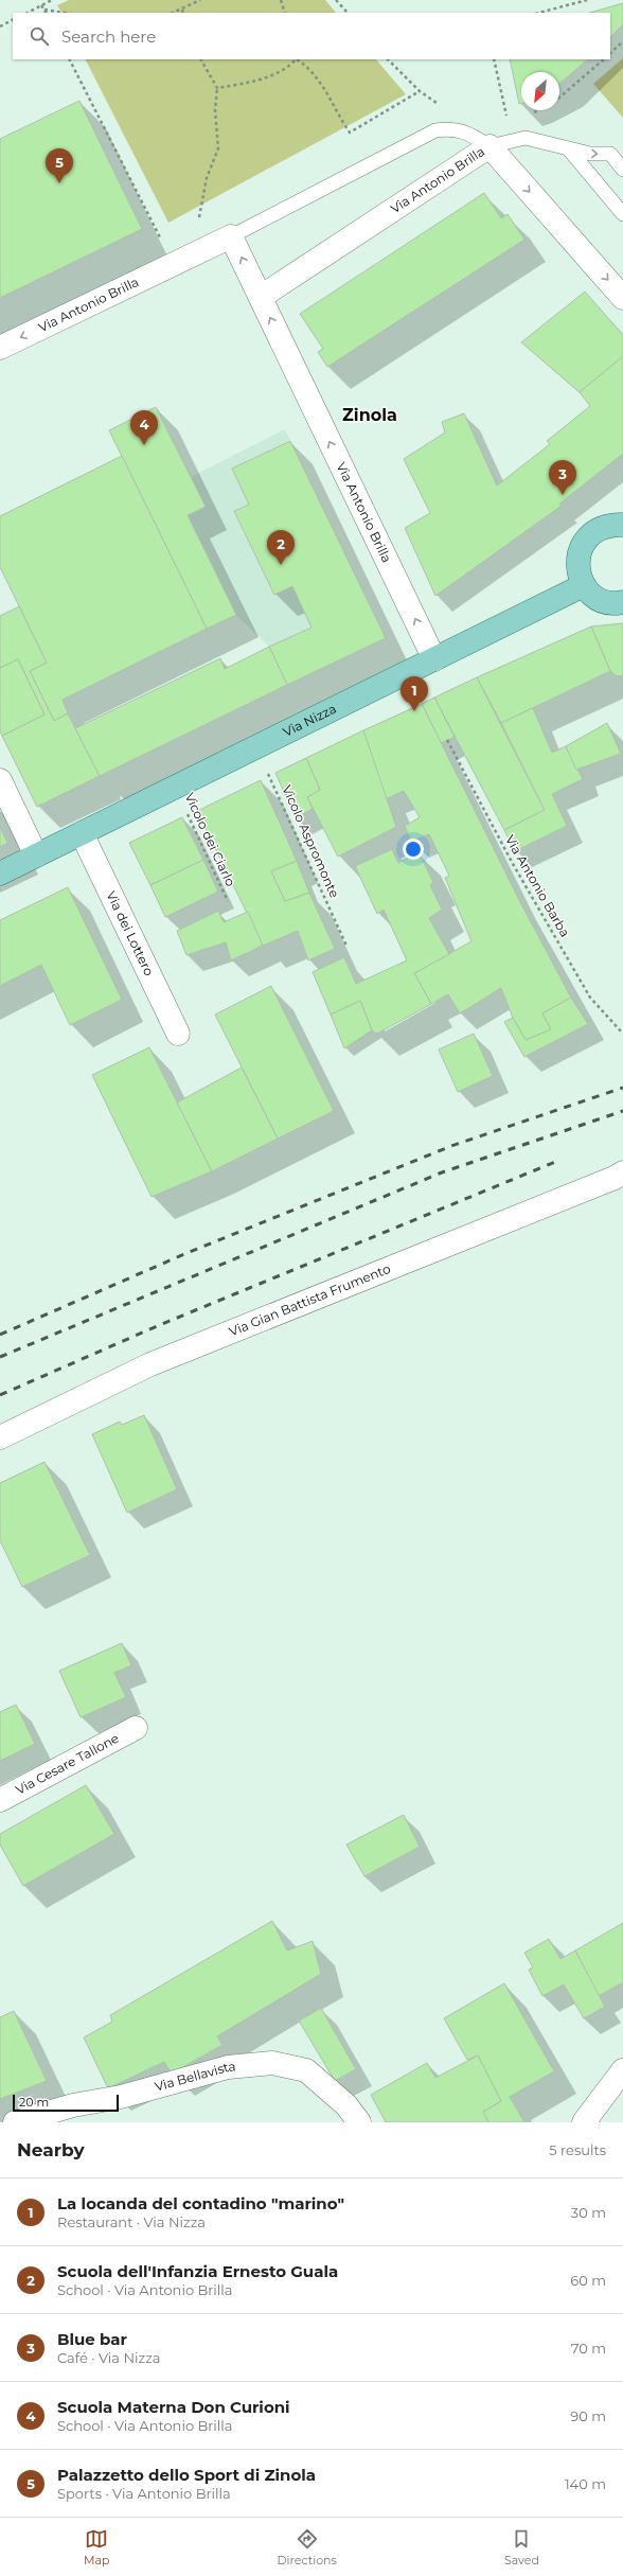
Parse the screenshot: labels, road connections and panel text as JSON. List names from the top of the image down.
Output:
{
  "streets": {
    "main road": ["Via Nizza"],
    "street": [
      "Via Antonio Brilla",
      "Via dei Lottero",
      "Via Gian Battista Frumento",
      "Via Cesare Tallone",
      "Via Bellavista"
    ],
    "path": ["Vicolo dei Ciarlo", "Vicolo Aspromonte", "Via Antonio Barba"]
  },
  "crossings": [
    ["Via Antonio Brilla", "Via Nizza"],
    ["Via Nizza", "Vicolo dei Ciarlo"],
    ["Via Nizza", "Vicolo Aspromonte"],
    ["Via Nizza", "Via dei Lottero"]
  ],
  "districts": ["Zinola"],
  "scale_bar": "20 m",
  "north": "bottom left",
  "page": {
    "search": "Search here",
    "pins": [
      "5",
      "4",
      "3",
      "2",
      "1"
    ],
    "scale": "20 m",
    "heading": ["Nearby", "5 results"],
    "list": [
      {
        "mark": "1",
        "name": "La locanda del contadino \"marino\"",
        "note": "Restaurant · Via Nizza",
        "value": "30 m"
      },
      {
        "mark": "2",
        "name": "Scuola dell'Infanzia Ernesto Guala",
        "note": "School · Via Antonio Brilla",
        "value": "60 m"
      },
      {
        "mark": "3",
        "name": "Blue bar",
        "note": "Café · Via Nizza",
        "value": "70 m"
      },
      {
        "mark": "4",
        "name": "Scuola Materna Don Curioni",
        "note": "School · Via Antonio Brilla",
        "value": "90 m"
      },
      {
        "mark": "5",
        "name": "Palazzetto dello Sport di Zinola",
        "note": "Sports · Via Antonio Brilla",
        "value": "140 m"
      }
    ],
    "nav": ["Map", "Directions", "Saved"]
  }
}
